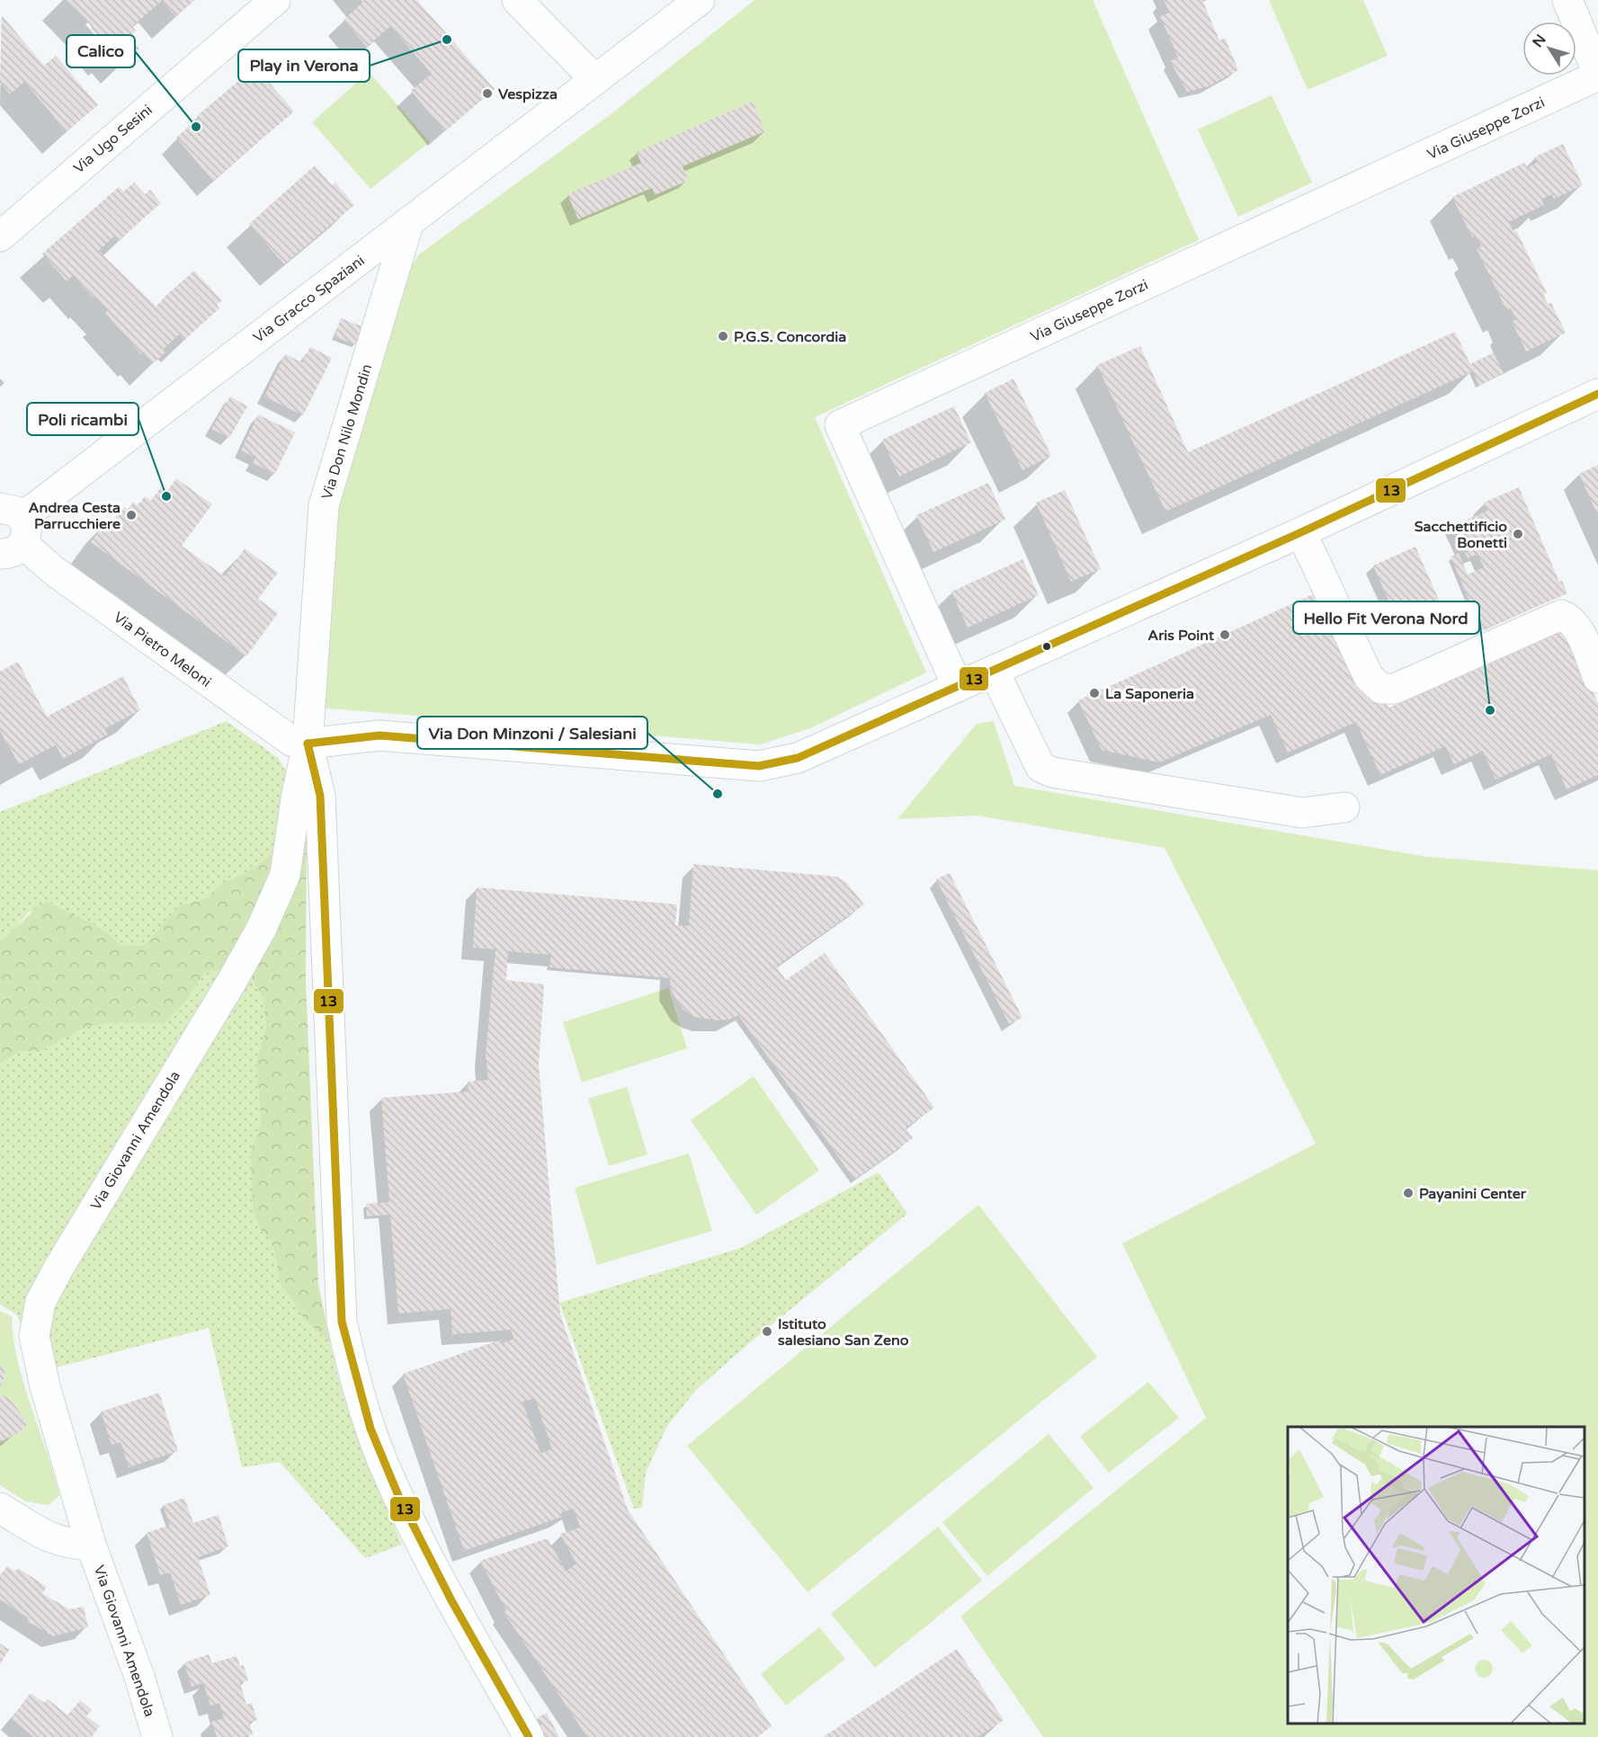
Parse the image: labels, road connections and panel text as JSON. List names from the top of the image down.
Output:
{
  "streets": {
    "street": [
      "Via Giuseppe Zorzi",
      "Via Ugo Sesini",
      "Via Gracco Spaziani",
      "Via Don Nilo Mondin",
      "Via Pietro Meloni",
      "Via Giovanni Amendola"
    ]
  },
  "crossings": [
    ["Via Gracco Spaziani", "Via Don Nilo Mondin"],
    ["Via Gracco Spaziani", "Via Pietro Meloni"],
    ["Via Don Nilo Mondin", "Via Pietro Meloni"],
    ["Via Don Nilo Mondin", "Via Giovanni Amendola"],
    ["Via Pietro Meloni", "Via Giovanni Amendola"]
  ],
  "places": [
    "Play in Verona",
    "Vespizza",
    "Calico",
    "P.G.S. Concordia",
    "Poli ricambi",
    "Andrea Cesta Parrucchiere",
    "Sacchettificio Bonetti",
    "Aris Point",
    "La Saponeria",
    "Hello Fit Verona Nord",
    "Via Don Minzoni / Salesiani",
    "Payanini Center",
    "Istituto salesiano San Zeno"
  ],
  "lines": ["transit line 13"],
  "north": "top left"
}
